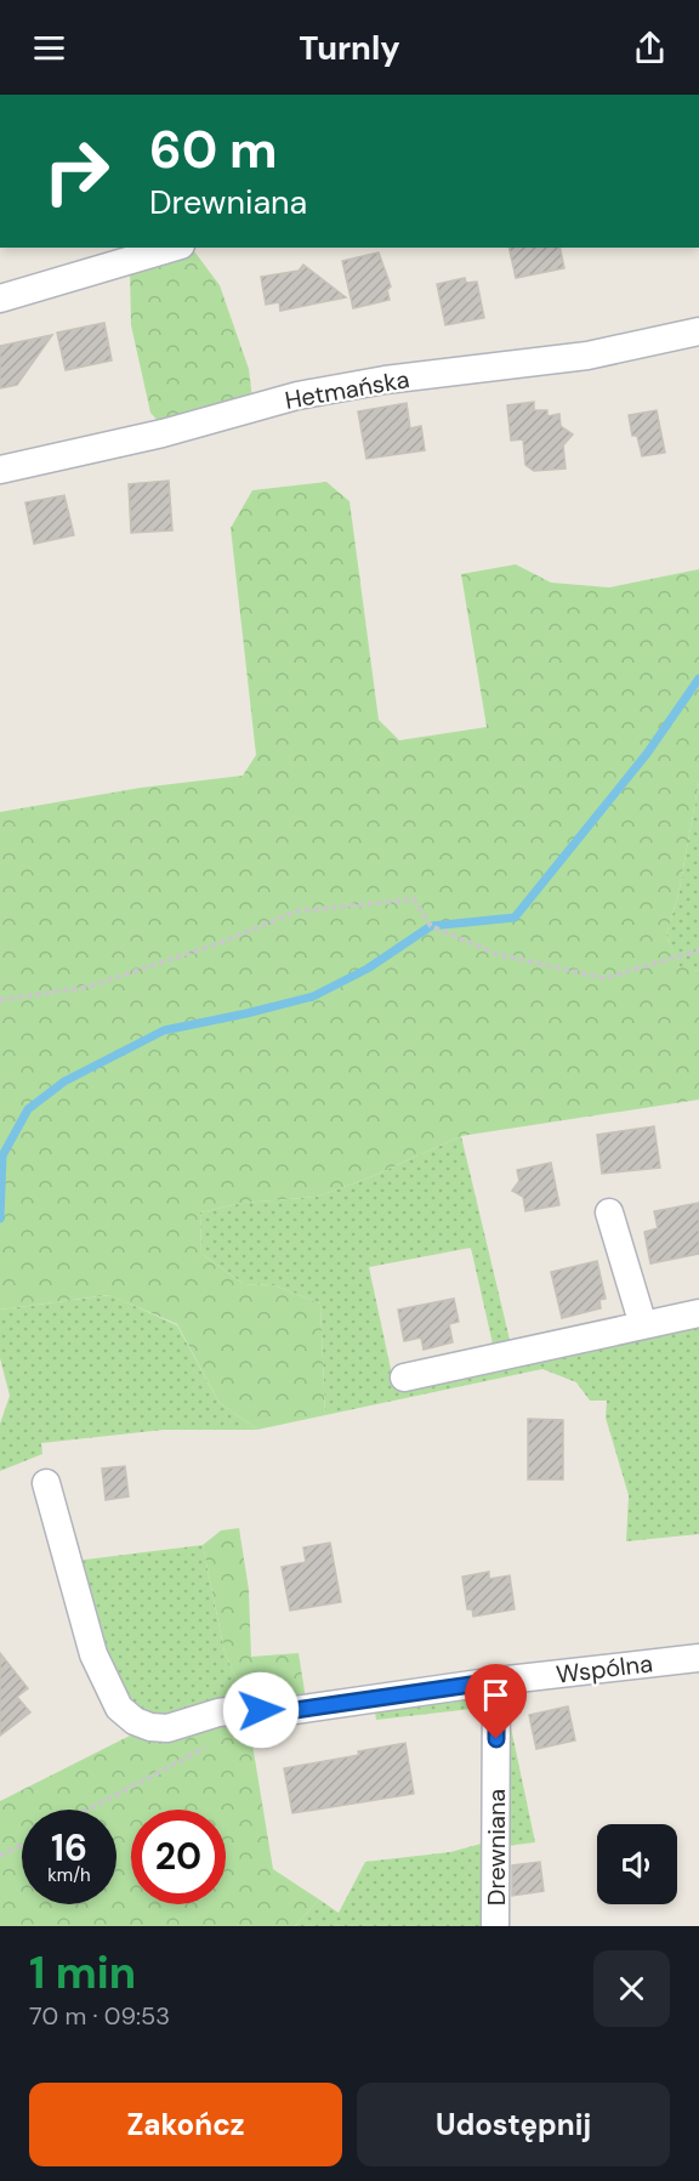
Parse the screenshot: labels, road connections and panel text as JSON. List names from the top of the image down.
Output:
{
  "streets": {
    "street": ["Hetmańska", "Wspólna", "Drewniana"]
  },
  "crossings": [
    ["Wspólna", "Drewniana"]
  ],
  "page": {
    "header": "Turnly",
    "turn": ["60 m", "Drewniana"],
    "speed": "16 km/h",
    "limit": "20",
    "heading": ["1 min", "70 m · 09:53"],
    "buttons": ["Zakończ", "Udostępnij"]
  }
}
